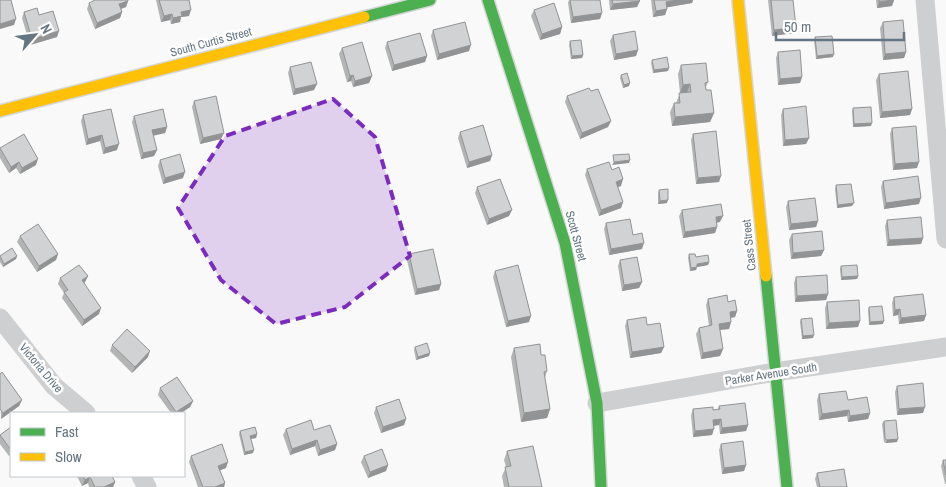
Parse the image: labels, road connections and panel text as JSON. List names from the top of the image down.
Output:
{
  "streets": {
    "street": [
      "South Curtis Street",
      "Scott Street",
      "Cass Street",
      "Victoria Drive",
      "Parker Avenue South"
    ]
  },
  "crossings": [
    ["Scott Street", "Parker Avenue South"],
    ["Cass Street", "Parker Avenue South"]
  ],
  "legend": ["Fast", "Slow"],
  "scale_bar": "50 m",
  "north": "top right"
}
